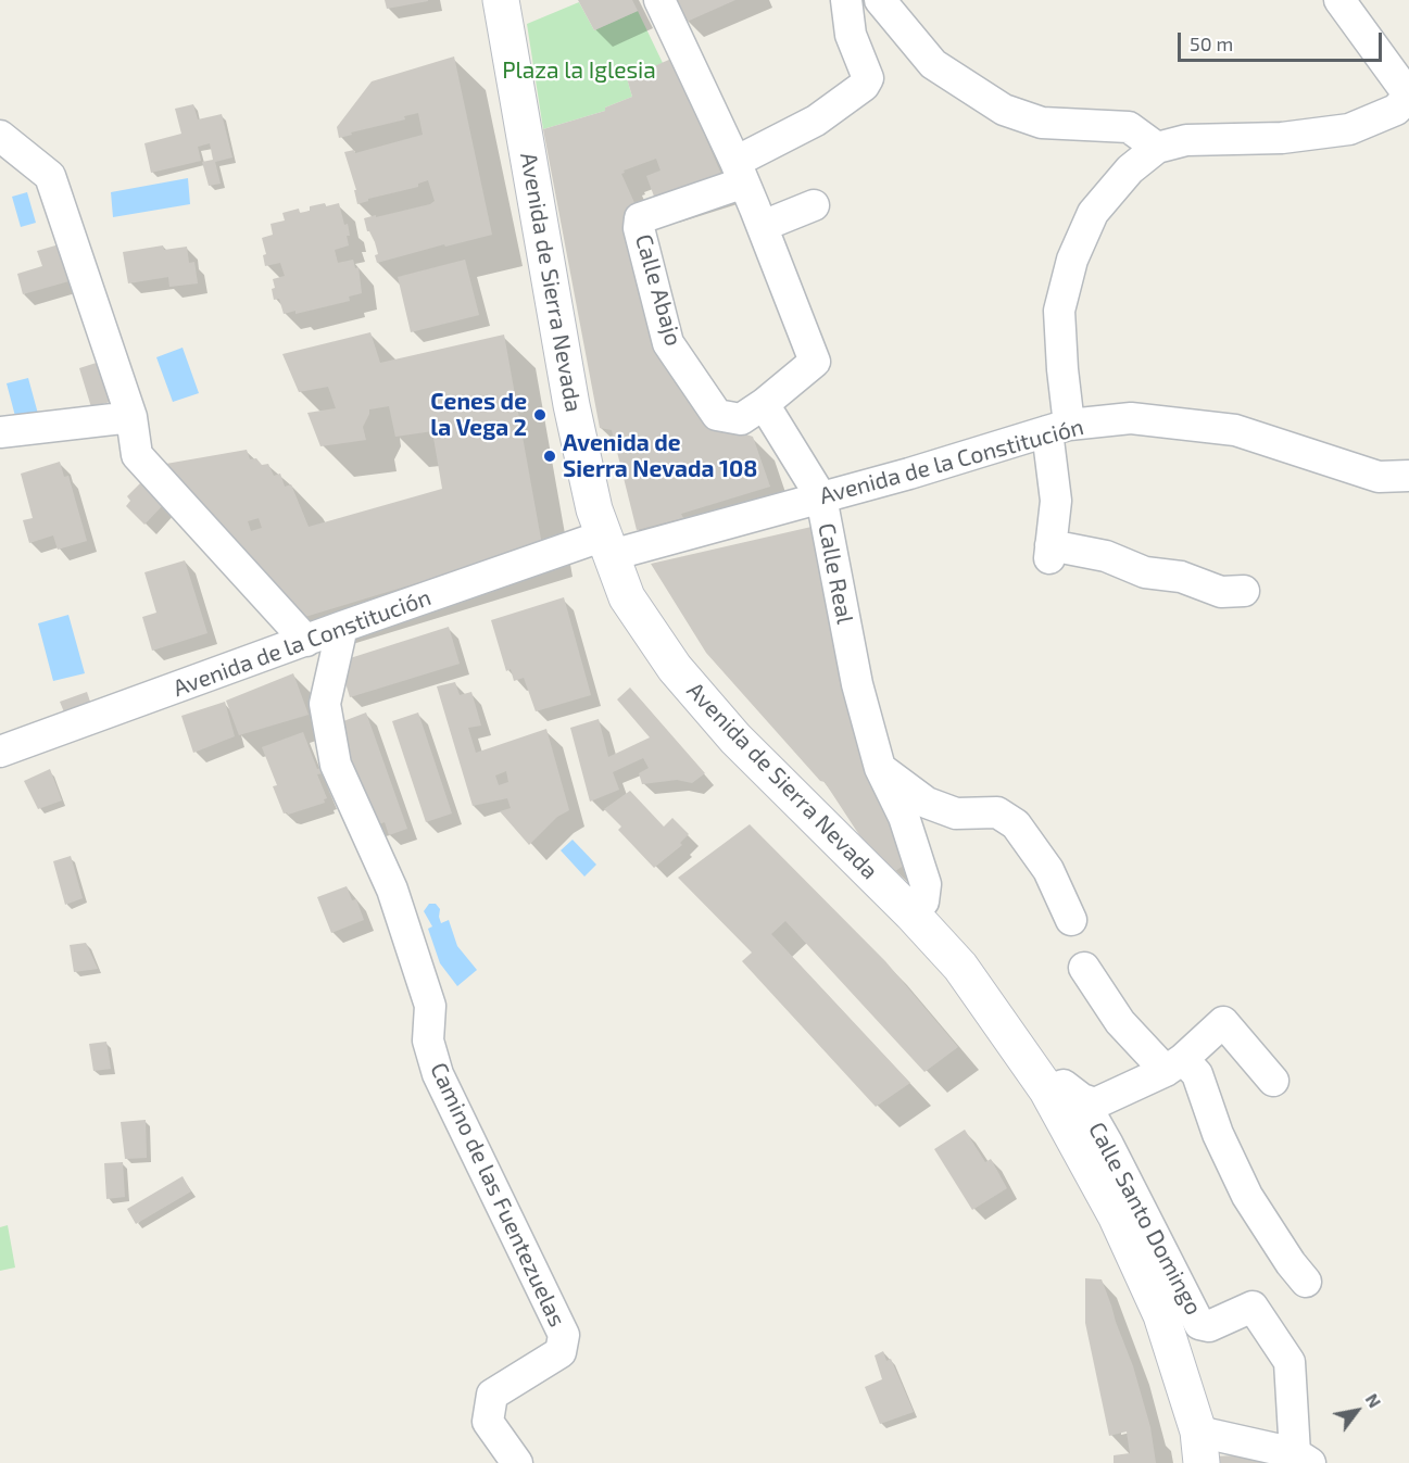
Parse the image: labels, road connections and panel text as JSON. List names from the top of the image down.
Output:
{
  "streets": {
    "street": [
      "Avenida de Sierra Nevada",
      "Calle Abajo",
      "Avenida de la Constitución",
      "Calle Real",
      "Camino de las Fuentezuelas",
      "Calle Santo Domingo"
    ]
  },
  "crossings": [
    ["Avenida de Sierra Nevada", "Avenida de la Constitución"],
    ["Avenida de Sierra Nevada", "Calle Real"],
    ["Avenida de Sierra Nevada", "Calle Santo Domingo"],
    ["Calle Abajo", "Calle Real"],
    ["Avenida de la Constitución", "Calle Real"],
    ["Avenida de la Constitución", "Camino de las Fuentezuelas"]
  ],
  "parks": ["Plaza la Iglesia"],
  "places": ["Cenes de la Vega 2", "Avenida de Sierra Nevada 108"],
  "scale_bar": "50 m",
  "north": "top right"
}
